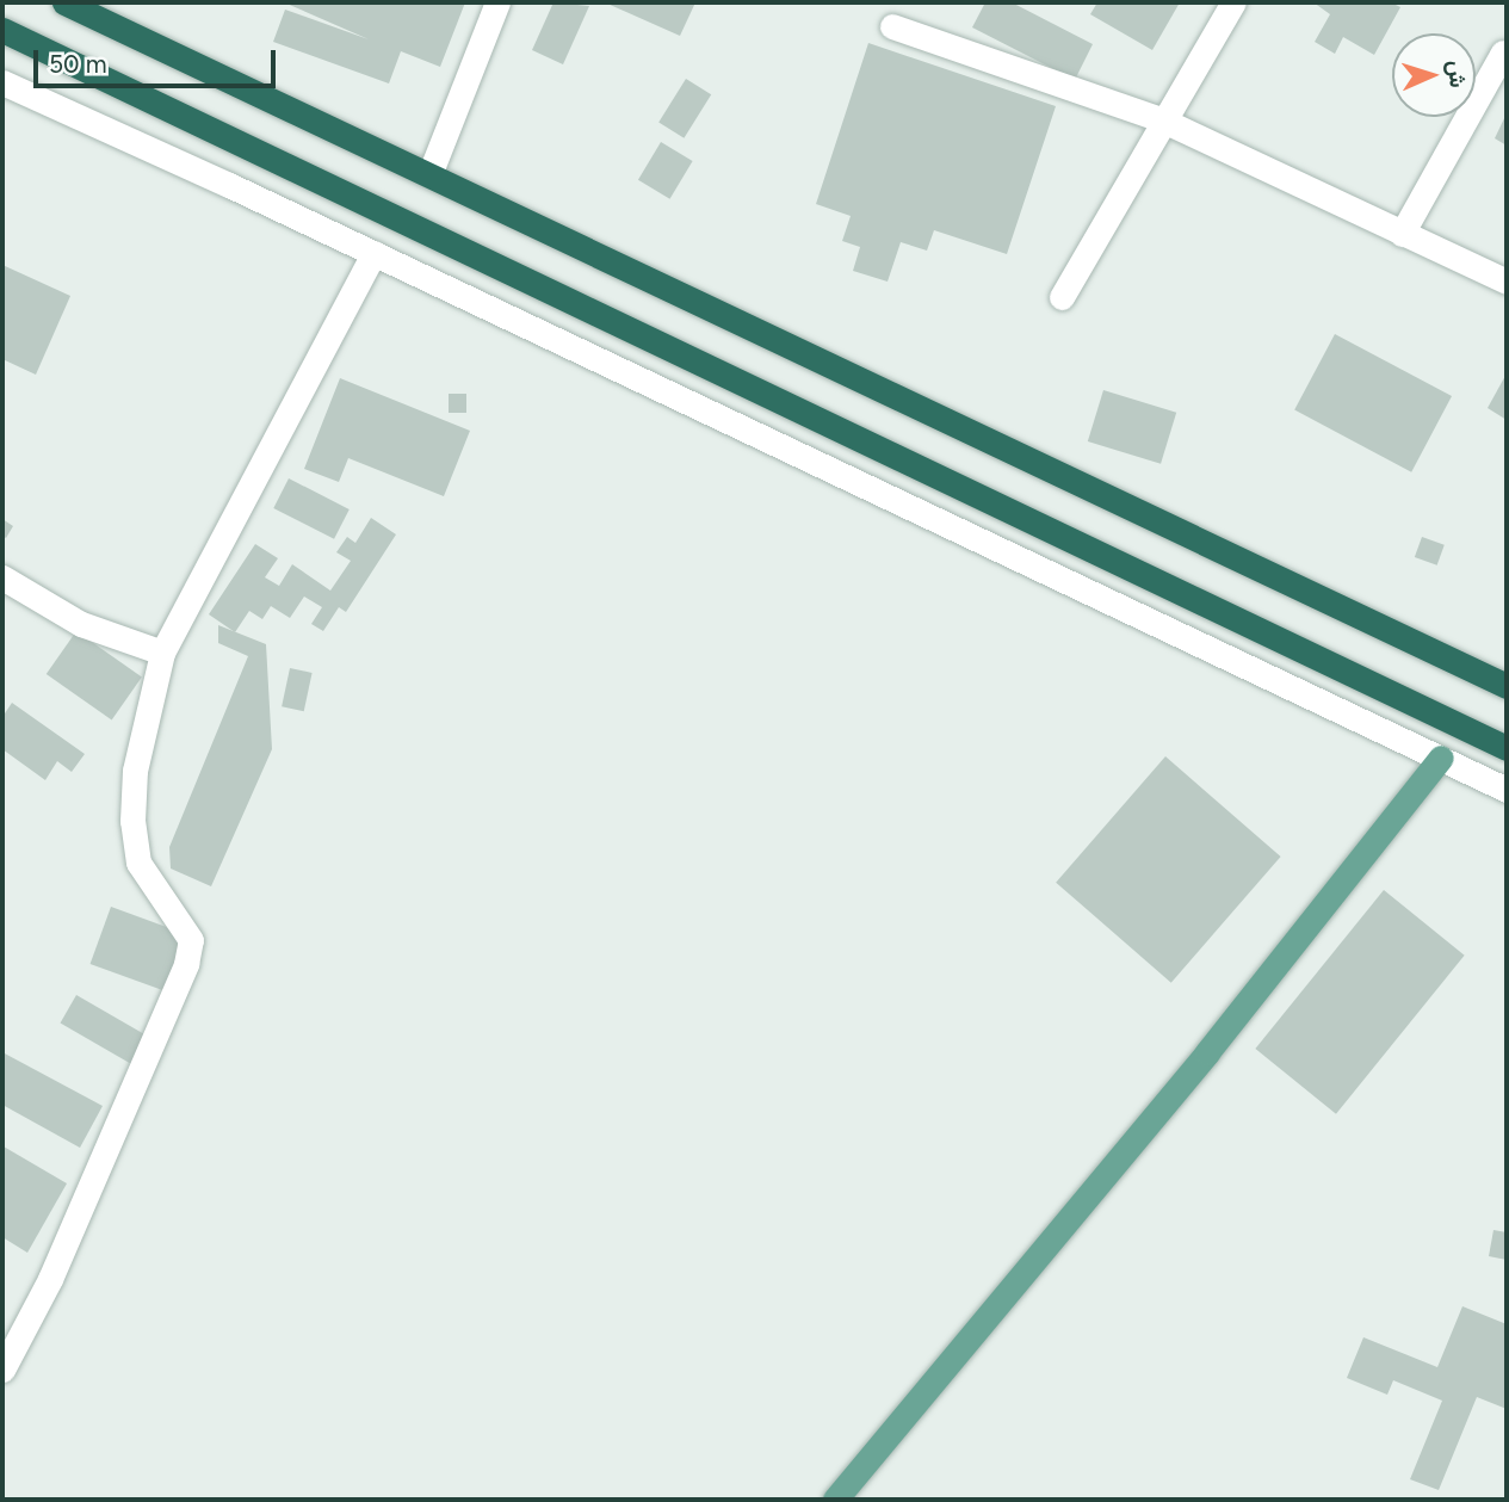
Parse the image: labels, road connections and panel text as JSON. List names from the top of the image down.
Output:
{
  "scale_bar": "50 m",
  "north": "right"
}
